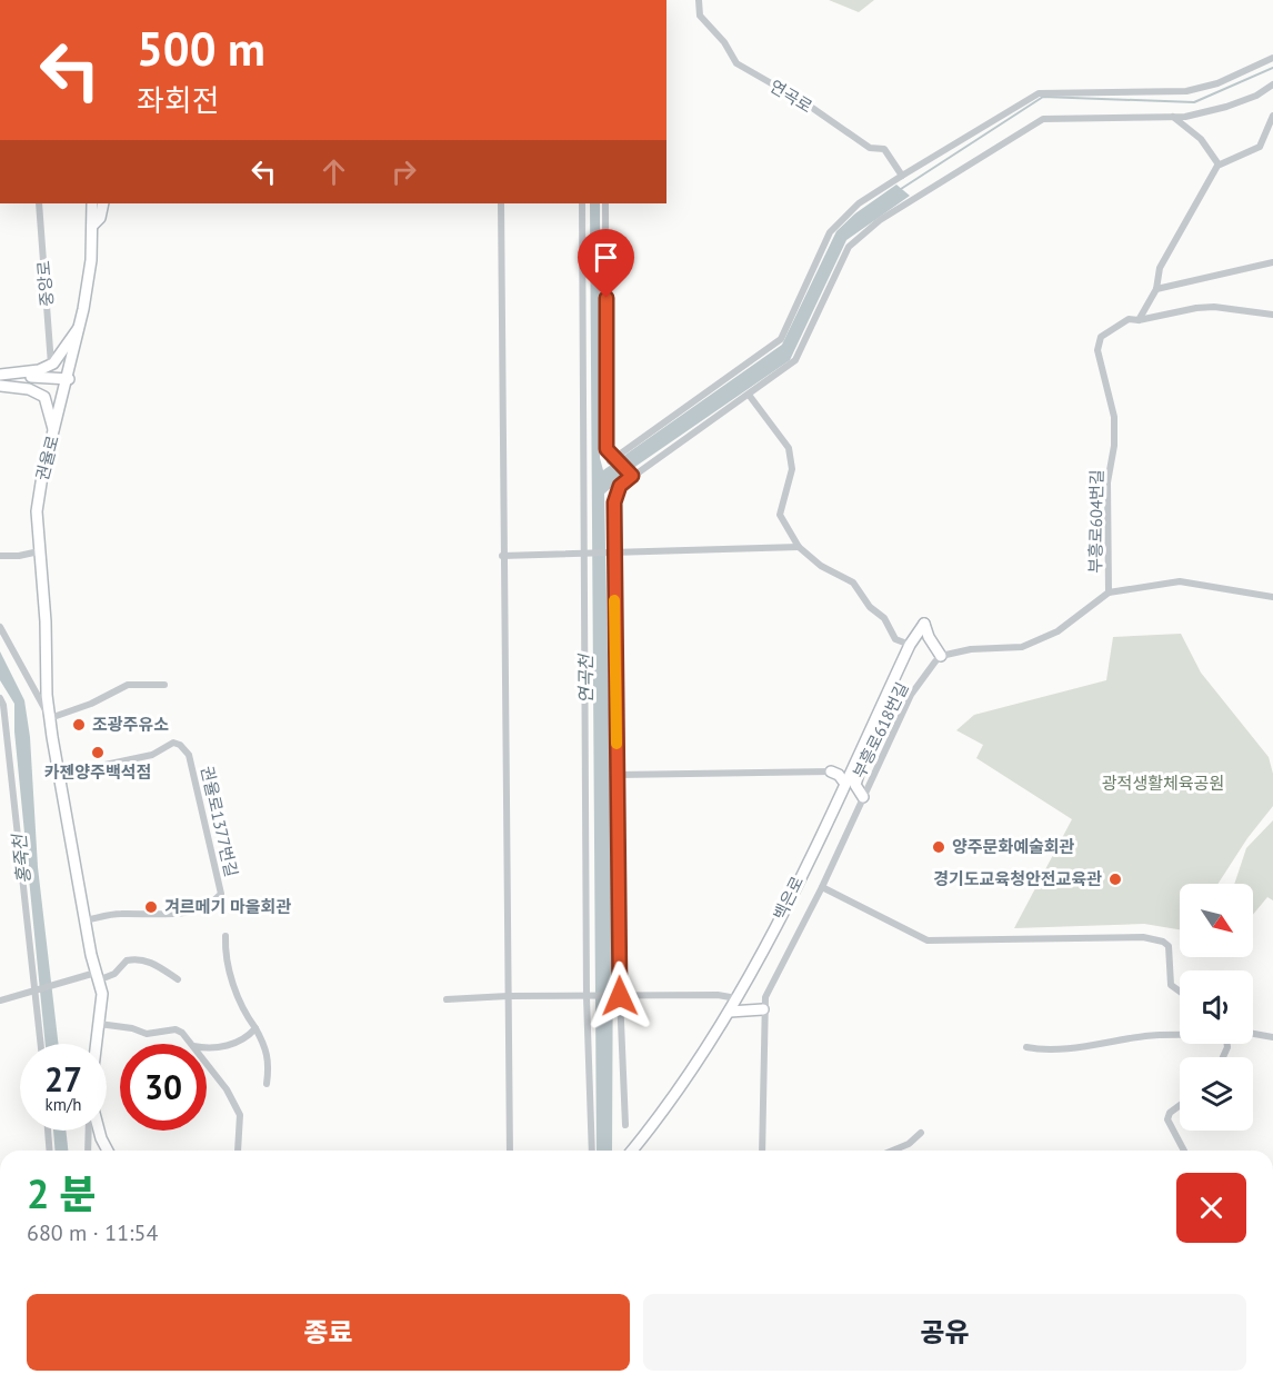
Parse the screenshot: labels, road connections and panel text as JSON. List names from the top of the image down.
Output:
{
  "streets": {
    "main road": ["권율로", "백은로"],
    "street": [
      "연곡로",
      "중앙로",
      "부흥로604번길",
      "부흥로618번길",
      "권율로1377번길"
    ]
  },
  "crossings": [
    ["권율로", "권율로1377번길"],
    ["부흥로618번길", "백은로"]
  ],
  "water": ["연곡천", "홍죽천"],
  "parks": ["광적생활체육공원"],
  "places": [
    "조광주유소",
    "카젠양주백석점",
    "양주문화예술회관",
    "경기도교육청안전교육관",
    "겨르메기 마을회관"
  ],
  "north": "bottom right",
  "page": {
    "turn": ["500 m", "좌회전"],
    "speed": "27 km/h",
    "limit": "30",
    "heading": ["2 분", "680 m · 11:54"],
    "buttons": ["종료", "공유"]
  }
}
